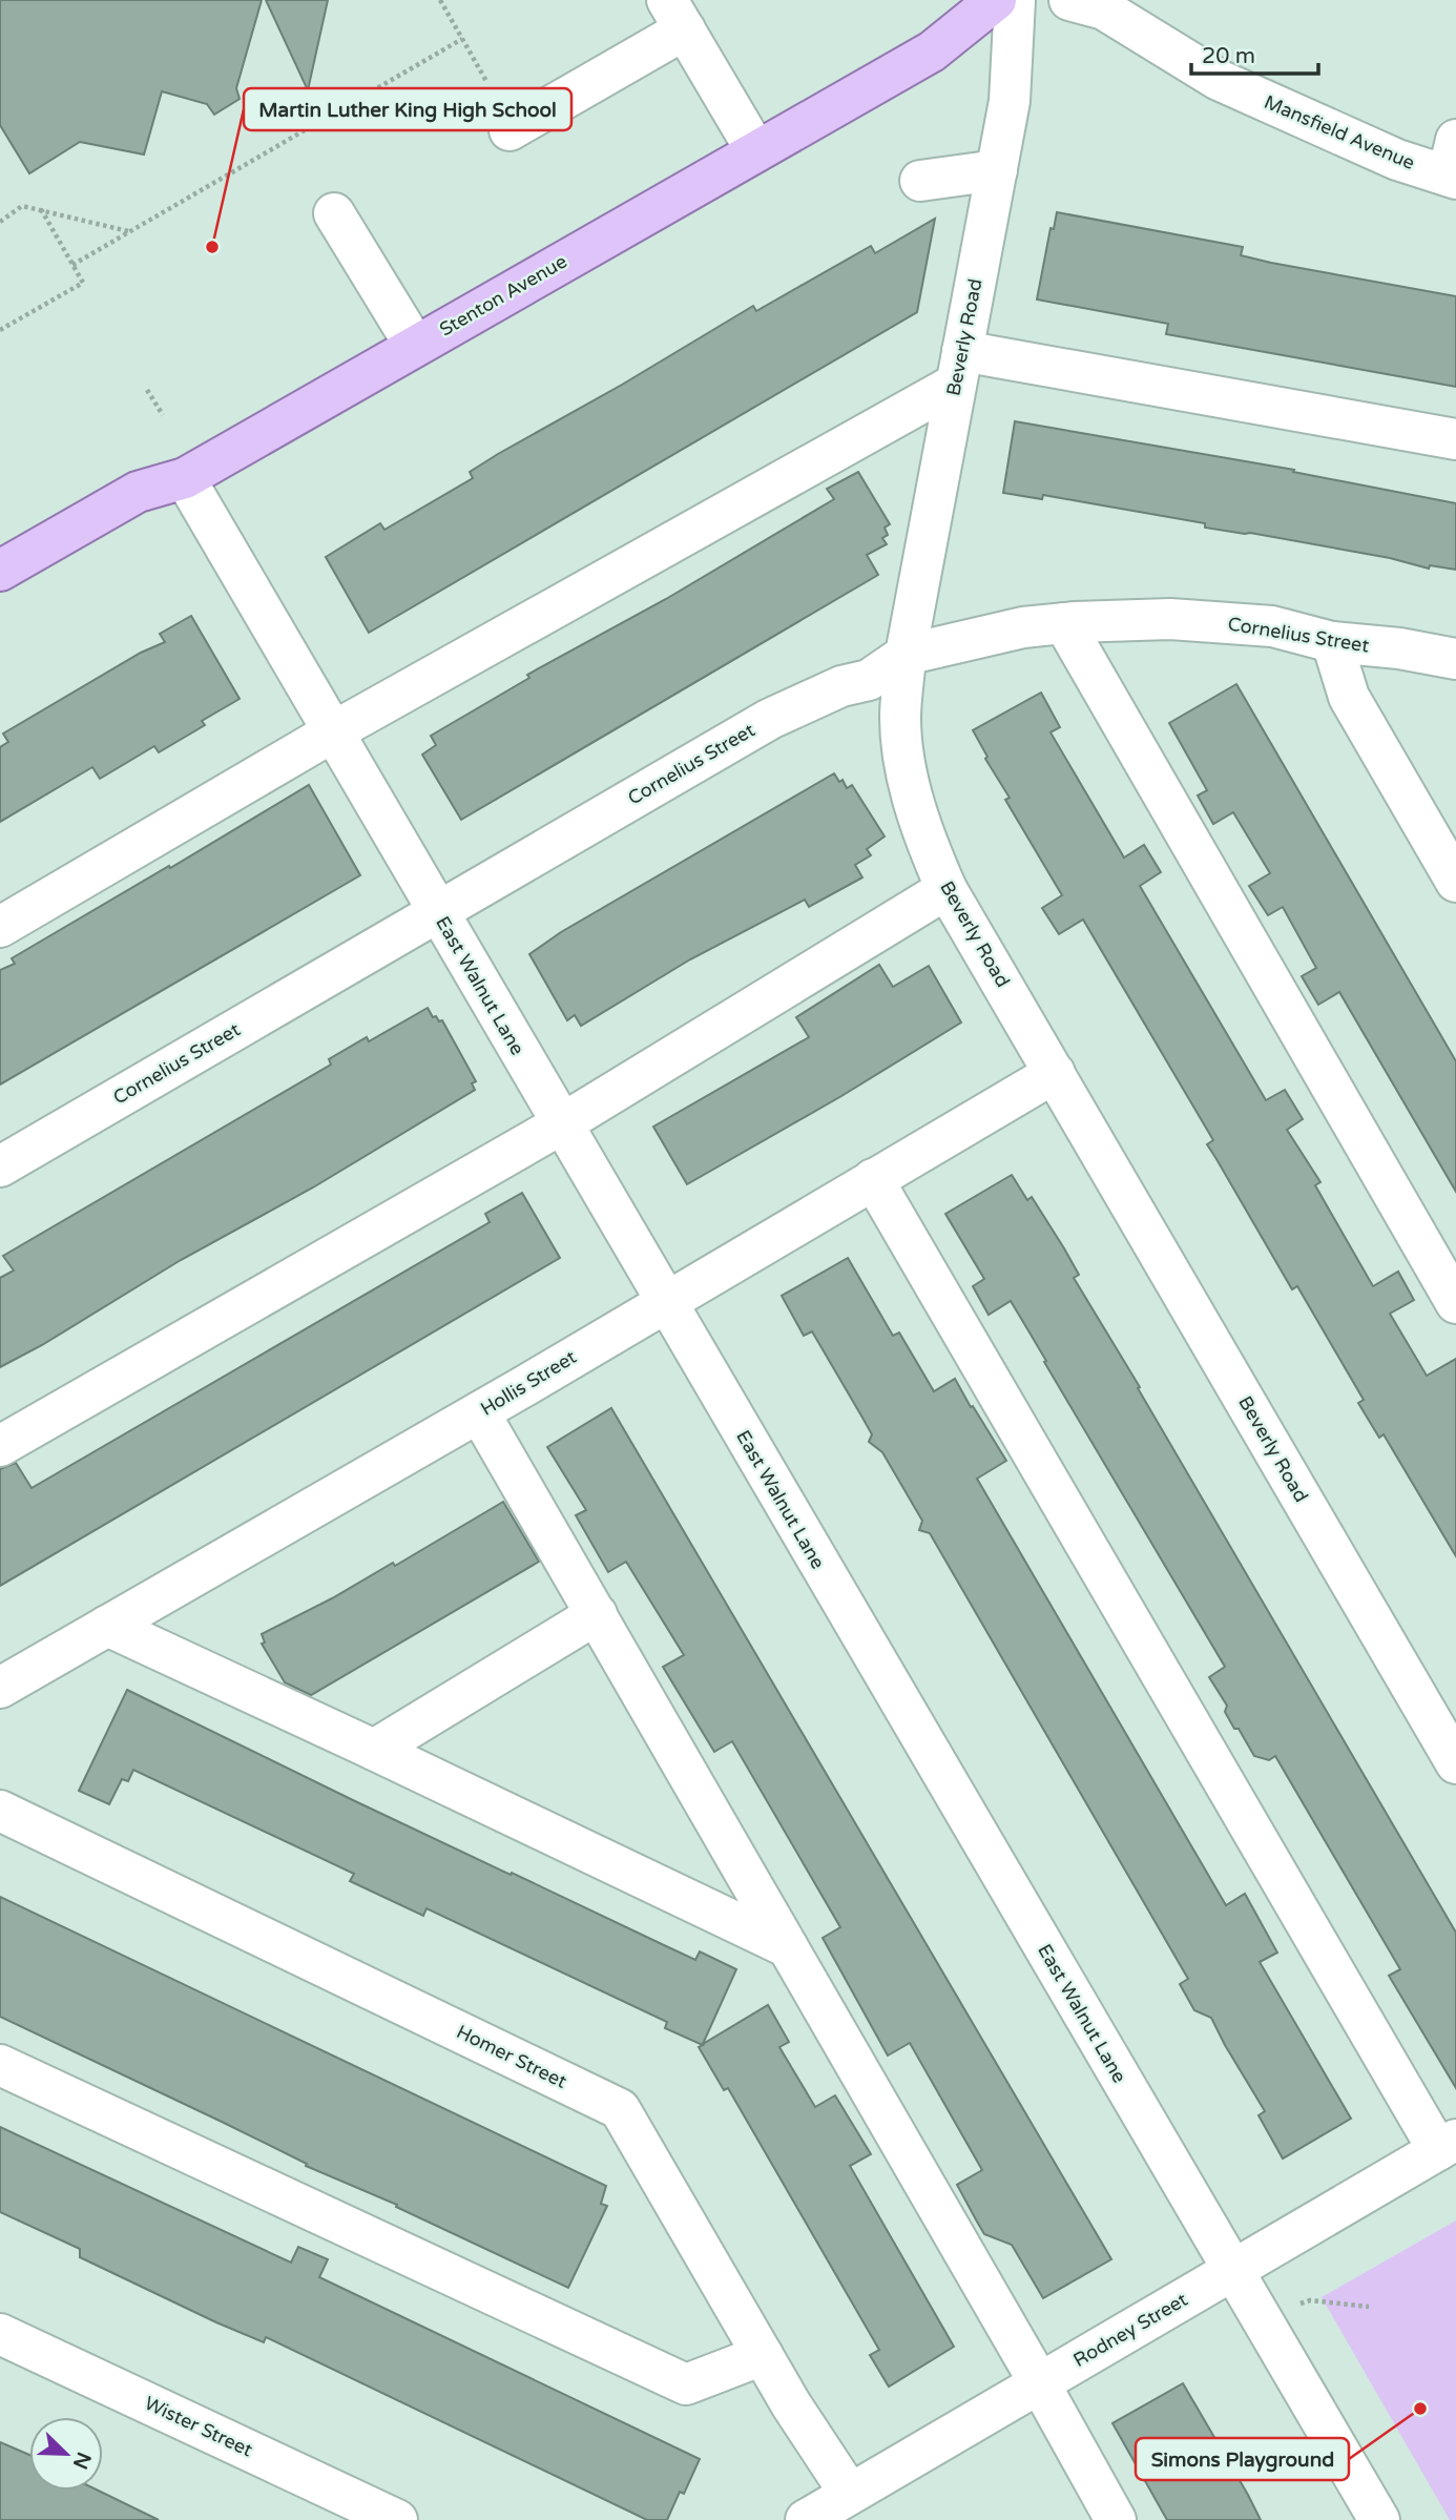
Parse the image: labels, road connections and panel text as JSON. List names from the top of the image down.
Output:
{
  "streets": {
    "main road": ["Stenton Avenue"],
    "street": [
      "Mansfield Avenue",
      "Beverly Road",
      "Cornelius Street",
      "East Walnut Lane",
      "Hollis Street",
      "Homer Street",
      "Rodney Street",
      "Wister Street"
    ]
  },
  "crossings": [
    ["Stenton Avenue", "East Walnut Lane"],
    ["Beverly Road", "Cornelius Street"],
    ["Beverly Road", "Hollis Street"],
    ["Cornelius Street", "East Walnut Lane"],
    ["East Walnut Lane", "Hollis Street"],
    ["East Walnut Lane", "Rodney Street"],
    ["Homer Street", "Rodney Street"]
  ],
  "places": ["Martin Luther King High School", "Simons Playground"],
  "scale_bar": "20 m",
  "north": "bottom right"
}
